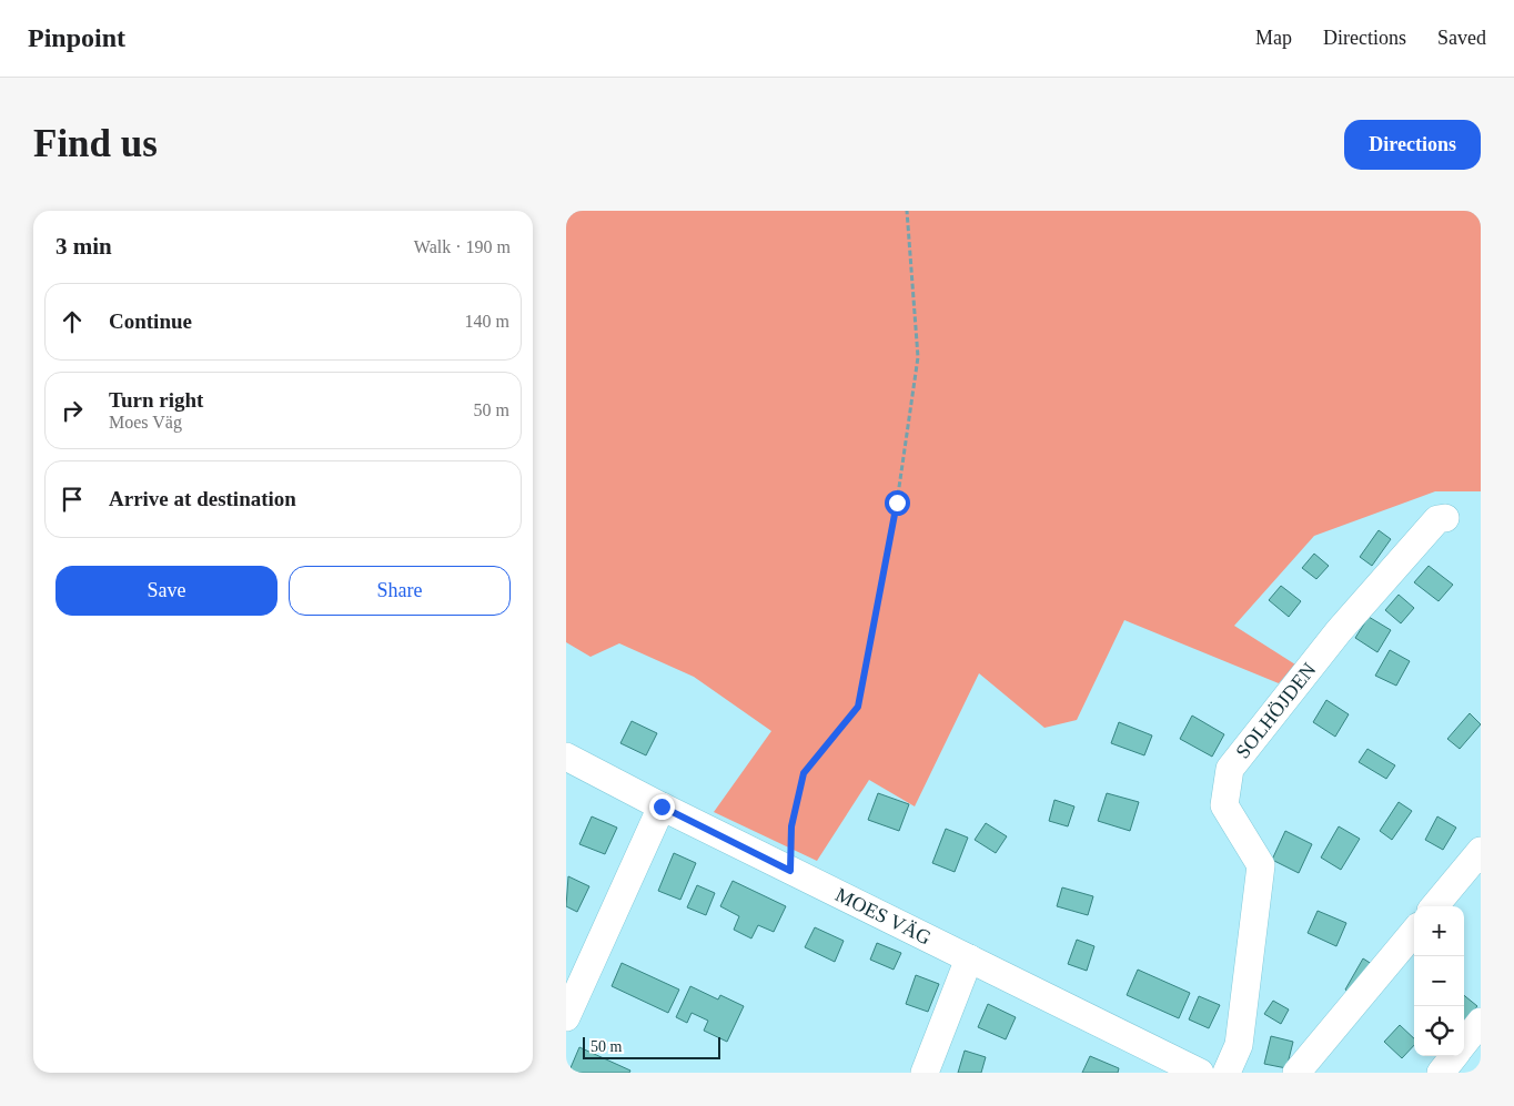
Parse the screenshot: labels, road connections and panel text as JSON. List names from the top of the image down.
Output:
{
  "streets": {
    "street": ["SOLHÖJDEN", "MOES VÄG"]
  },
  "scale_bar": "50 m",
  "page": {
    "header": "Pinpoint",
    "nav": ["Map", "Directions", "Saved"],
    "buttons": [
      "Directions",
      ["Save", "Share"]
    ],
    "title": "Find us",
    "heading": ["3 min", "Walk · 190 m"],
    "list": [
      ["Continue", "140 m"],
      ["Turn right", "Moes Väg", "50 m"],
      "Arrive at destination"
    ],
    "map_buttons": ["+", "−"],
    "scale": "50 m"
  }
}
